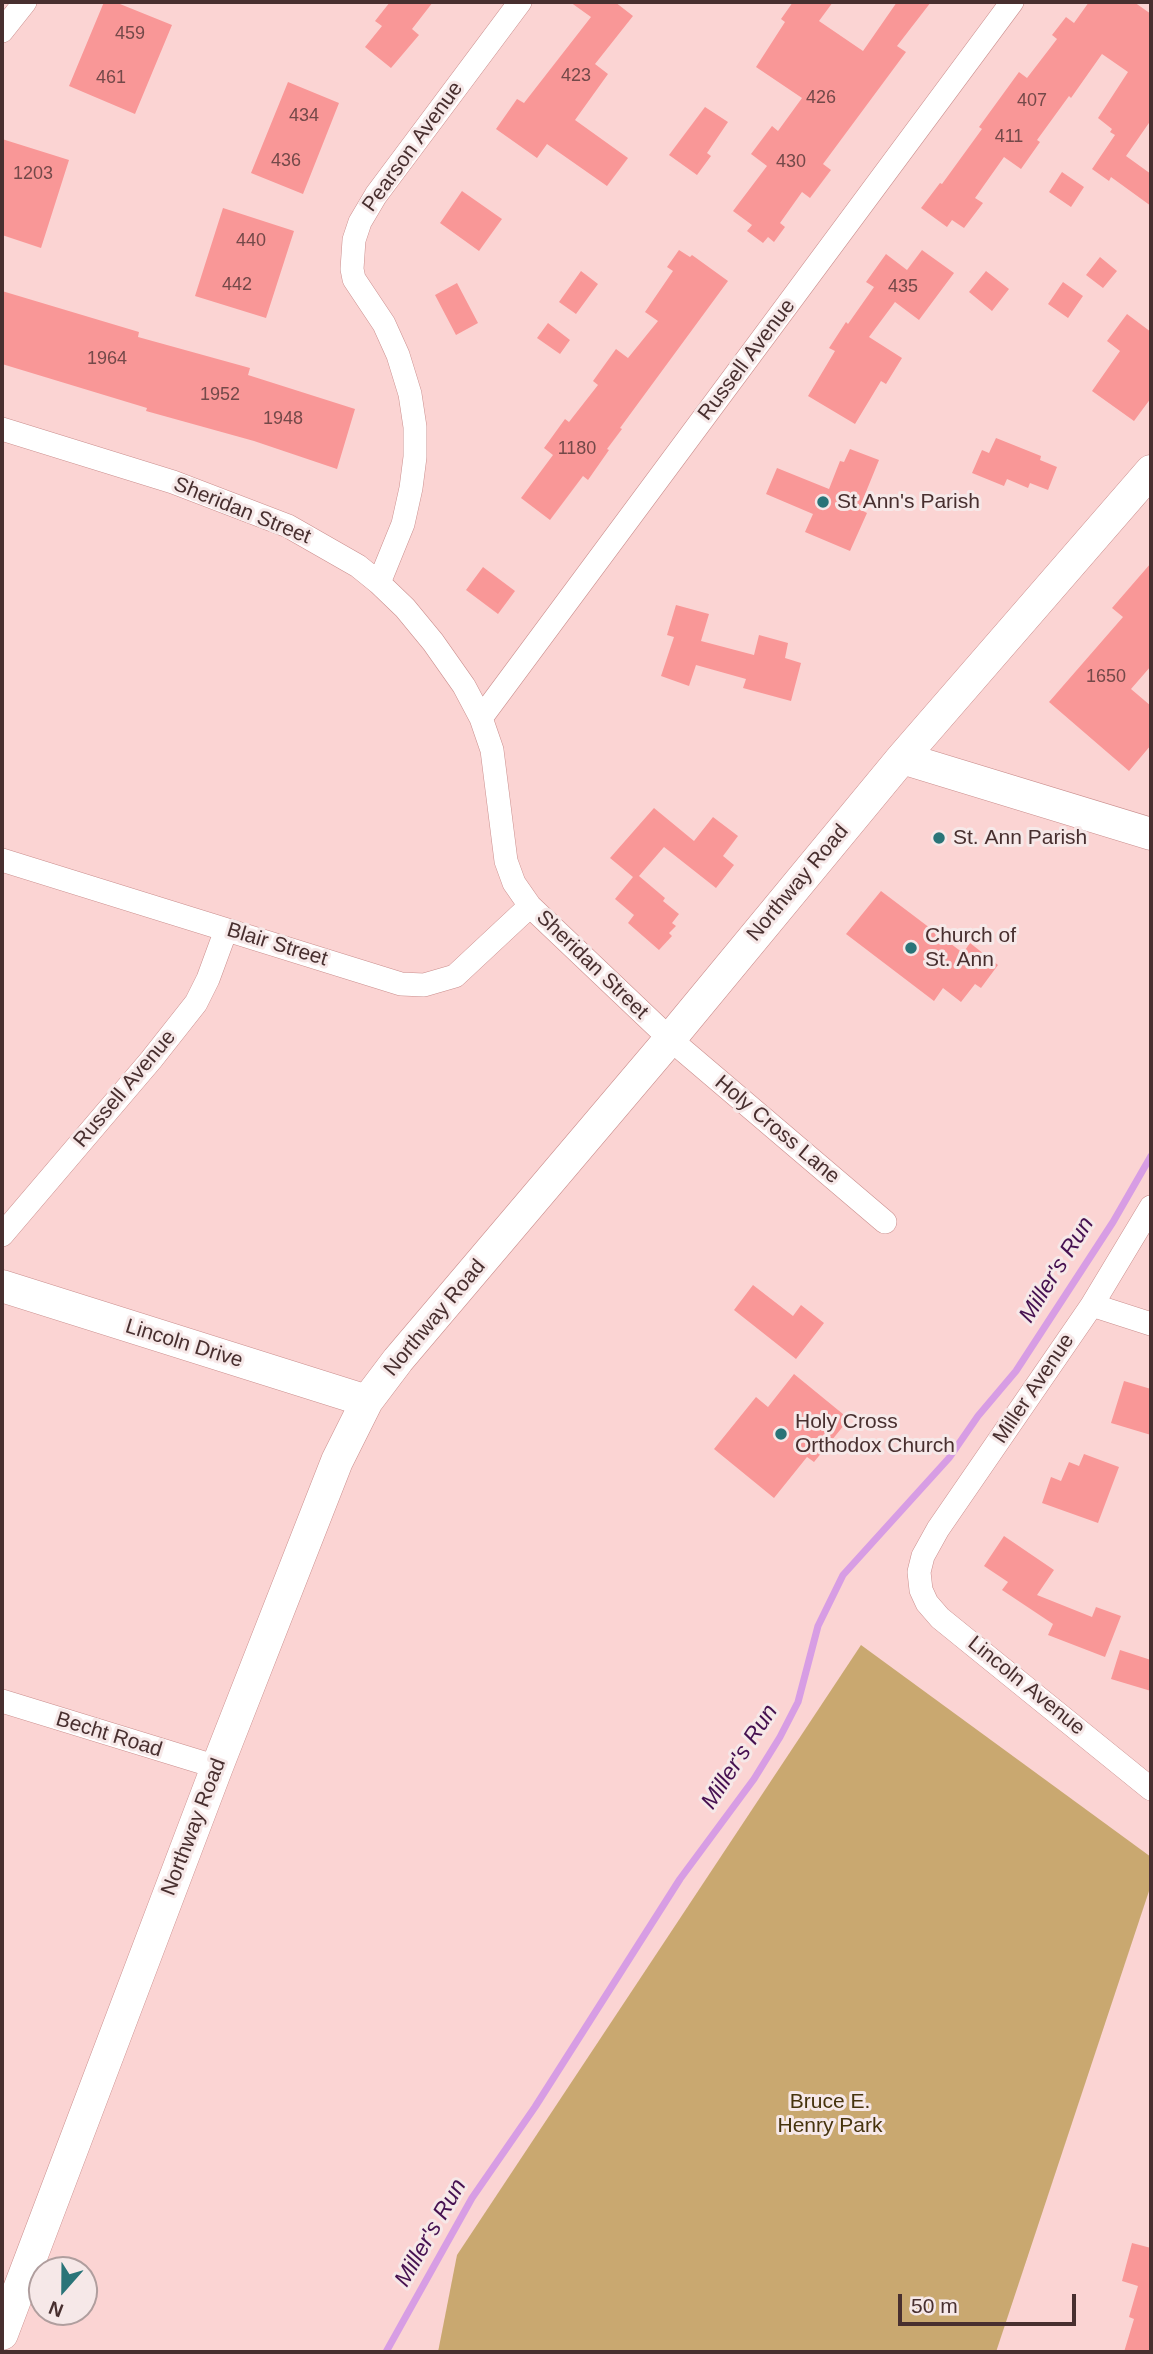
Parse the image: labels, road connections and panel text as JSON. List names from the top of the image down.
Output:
{
  "streets": {
    "street": [
      "Pearson Avenue",
      "Russell Avenue",
      "Sheridan Street",
      "Northway Road",
      "Blair Street",
      "Holy Cross Lane",
      "Lincoln Drive",
      "Miller Avenue",
      "Lincoln Avenue",
      "Becht Road"
    ]
  },
  "crossings": [
    ["Pearson Avenue", "Sheridan Street"],
    ["Russell Avenue", "Sheridan Street"],
    ["Russell Avenue", "Blair Street"],
    ["Sheridan Street", "Northway Road"],
    ["Sheridan Street", "Blair Street"],
    ["Sheridan Street", "Holy Cross Lane"],
    ["Northway Road", "Holy Cross Lane"],
    ["Northway Road", "Lincoln Drive"],
    ["Northway Road", "Becht Road"],
    ["Miller Avenue", "Lincoln Avenue"]
  ],
  "water": ["Miller's Run"],
  "parks": ["Bruce E. Henry Park"],
  "places": [
    "St Ann's Parish",
    "St. Ann Parish",
    "Church of St. Ann",
    "Holy Cross Orthodox Church"
  ],
  "house_numbers": [
    "459",
    "423",
    "461",
    "426",
    "407",
    "434",
    "411",
    "436",
    "430",
    "1203",
    "440",
    "442",
    "435",
    "1964",
    "1952",
    "1948",
    "1180",
    "1650"
  ],
  "scale_bar": "50 m",
  "north": "bottom"
}
